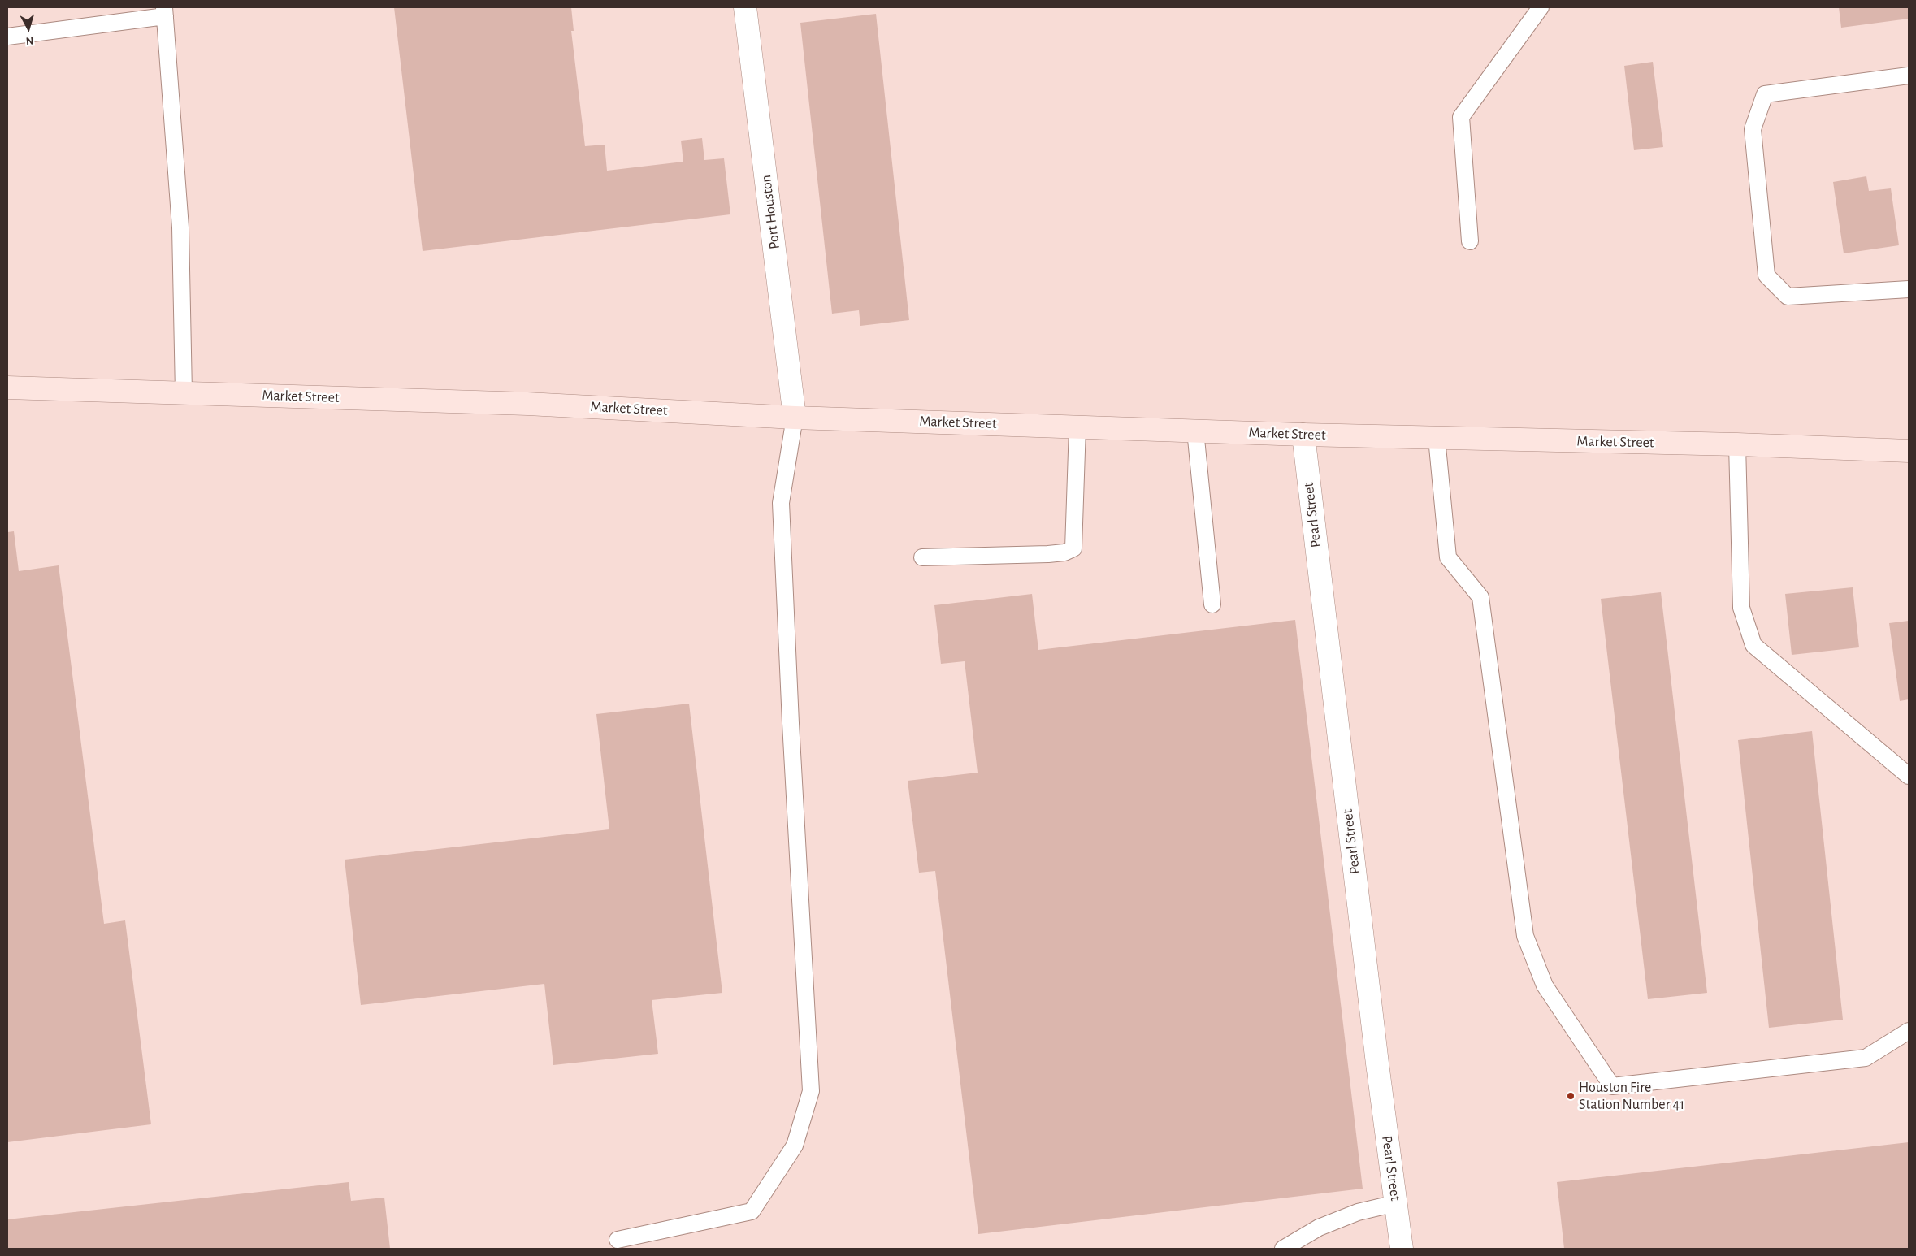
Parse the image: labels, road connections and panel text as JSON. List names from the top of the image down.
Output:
{
  "streets": {
    "main road": ["Market Street"],
    "street": ["Port Houston", "Pearl Street"]
  },
  "crossings": [
    ["Port Houston", "Market Street"],
    ["Market Street", "Pearl Street"]
  ],
  "places": ["Houston Fire Station Number 41"],
  "north": "bottom"
}
